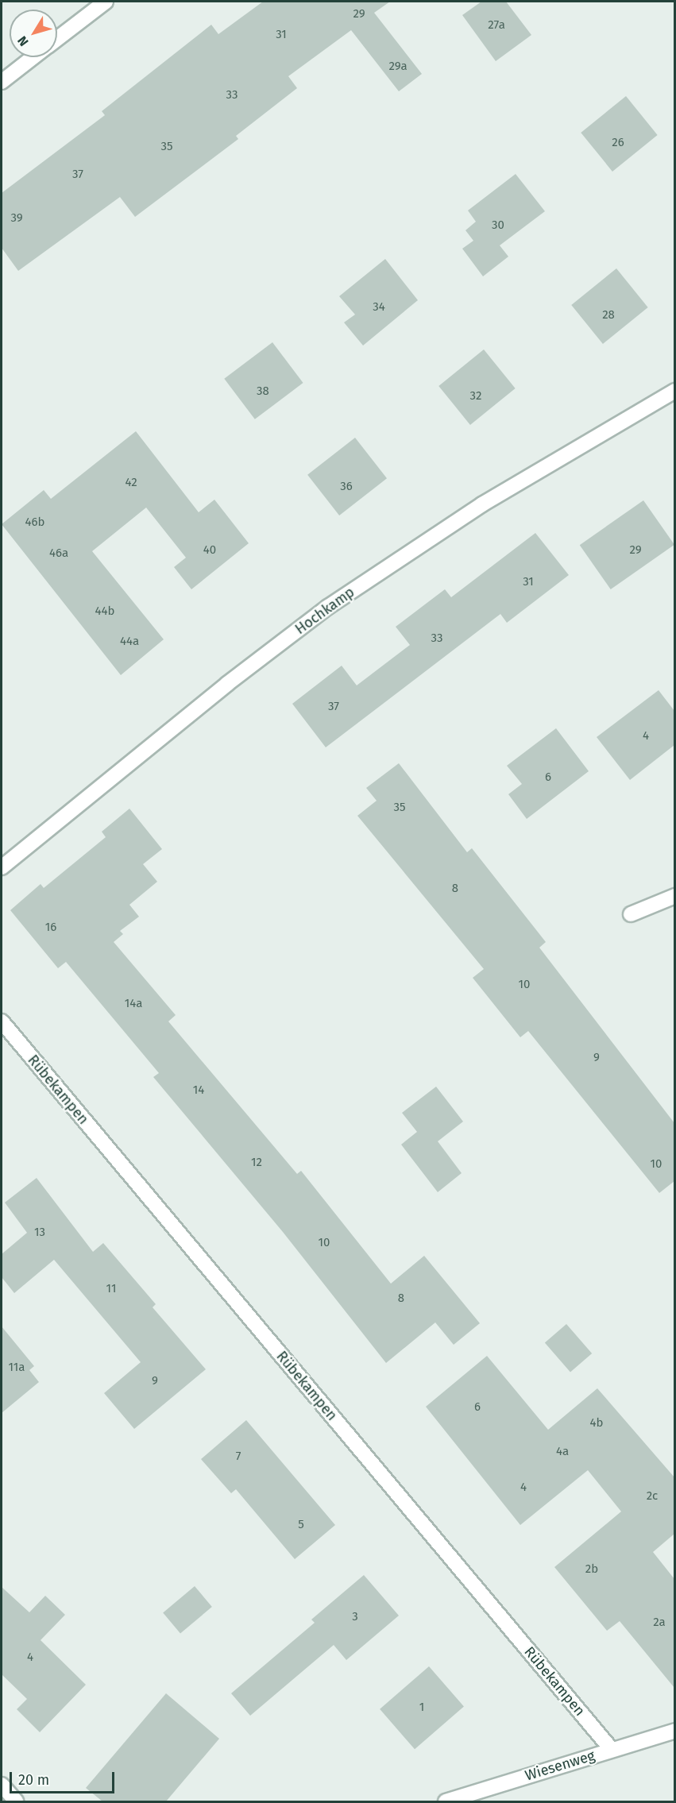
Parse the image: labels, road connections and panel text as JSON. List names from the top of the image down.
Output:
{
  "streets": {
    "street": ["Hochkamp", "Rübekampen", "Wiesenweg"]
  },
  "crossings": [
    ["Rübekampen", "Wiesenweg"]
  ],
  "house_numbers": [
    "29",
    "27a",
    "31",
    "29a",
    "33",
    "26",
    "35",
    "37",
    "39",
    "30",
    "34",
    "28",
    "38",
    "32",
    "42",
    "36",
    "46b",
    "40",
    "29",
    "46a",
    "31",
    "44b",
    "33",
    "44a",
    "37",
    "4",
    "6",
    "35",
    "8",
    "16",
    "10",
    "14a",
    "9",
    "14",
    "12",
    "10",
    "13",
    "10",
    "11",
    "8",
    "11a",
    "9",
    "6",
    "4b",
    "4a",
    "7",
    "4",
    "2c",
    "5",
    "2b",
    "3",
    "2a",
    "4",
    "1"
  ],
  "scale_bar": "20 m",
  "north": "bottom left"
}
